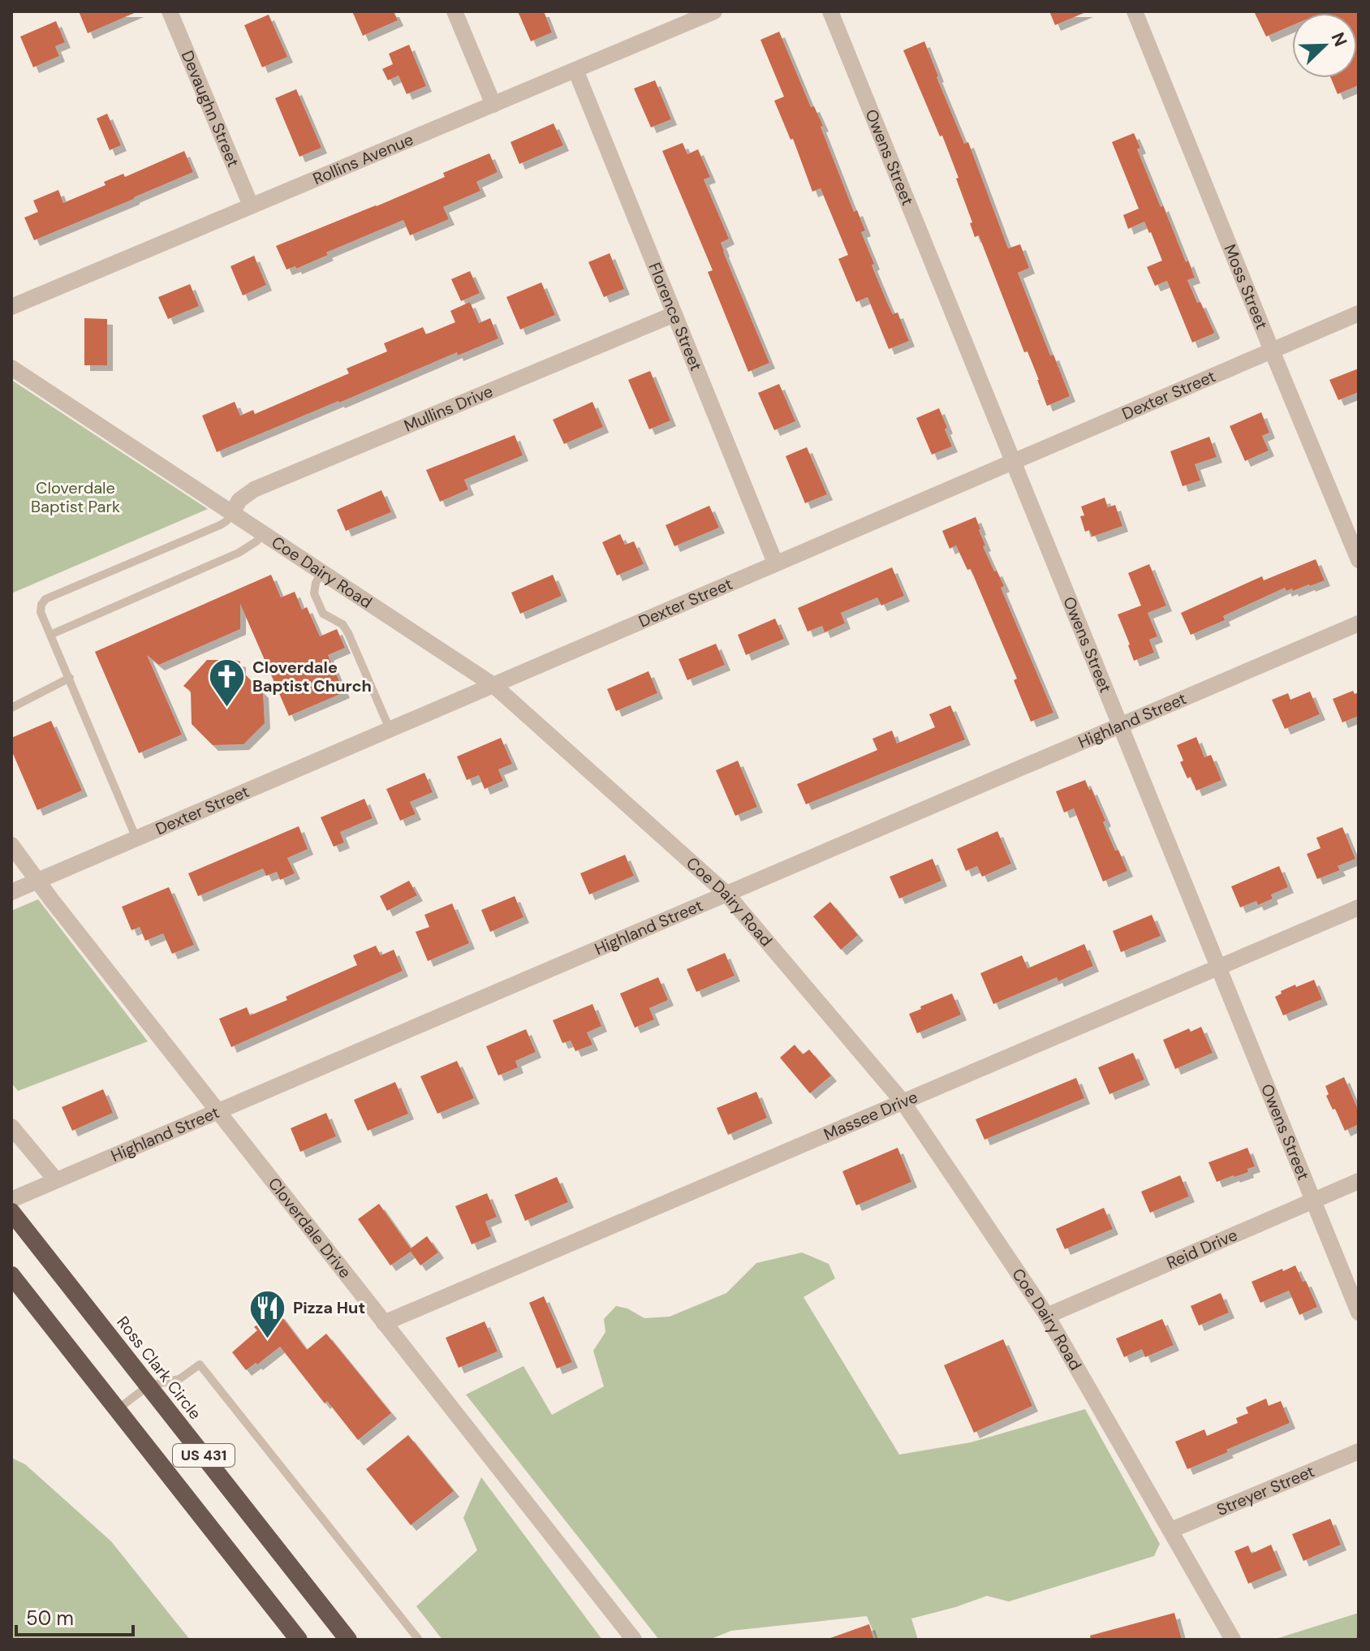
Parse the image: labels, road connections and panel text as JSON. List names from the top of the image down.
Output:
{
  "streets": {
    "highway": ["Ross Clark Circle", "US 431"],
    "street": [
      "Devaughn Street",
      "Owens Street",
      "Rollins Avenue",
      "Moss Street",
      "Florence Street",
      "Dexter Street",
      "Mullins Drive",
      "Coe Dairy Road",
      "Highland Street",
      "Massee Drive",
      "Cloverdale Drive",
      "Reid Drive",
      "Streyer Street"
    ]
  },
  "crossings": [
    ["Devaughn Street", "Rollins Avenue"],
    ["Owens Street", "Dexter Street"],
    ["Owens Street", "Highland Street"],
    ["Owens Street", "Massee Drive"],
    ["Owens Street", "Reid Drive"],
    ["Rollins Avenue", "Florence Street"],
    ["Moss Street", "Dexter Street"],
    ["Florence Street", "Dexter Street"],
    ["Florence Street", "Mullins Drive"],
    ["Dexter Street", "Coe Dairy Road"],
    ["Dexter Street", "Cloverdale Drive"],
    ["Mullins Drive", "Coe Dairy Road"],
    ["Coe Dairy Road", "Highland Street"],
    ["Coe Dairy Road", "Massee Drive"],
    ["Coe Dairy Road", "Reid Drive"],
    ["Coe Dairy Road", "Streyer Street"],
    ["Highland Street", "Cloverdale Drive"],
    ["Massee Drive", "Cloverdale Drive"]
  ],
  "parks": ["Cloverdale Baptist Park"],
  "places": {
    "church": ["Cloverdale Baptist Church"],
    "restaurant": ["Pizza Hut"]
  },
  "scale_bar": "50 m",
  "north": "top right"
}
